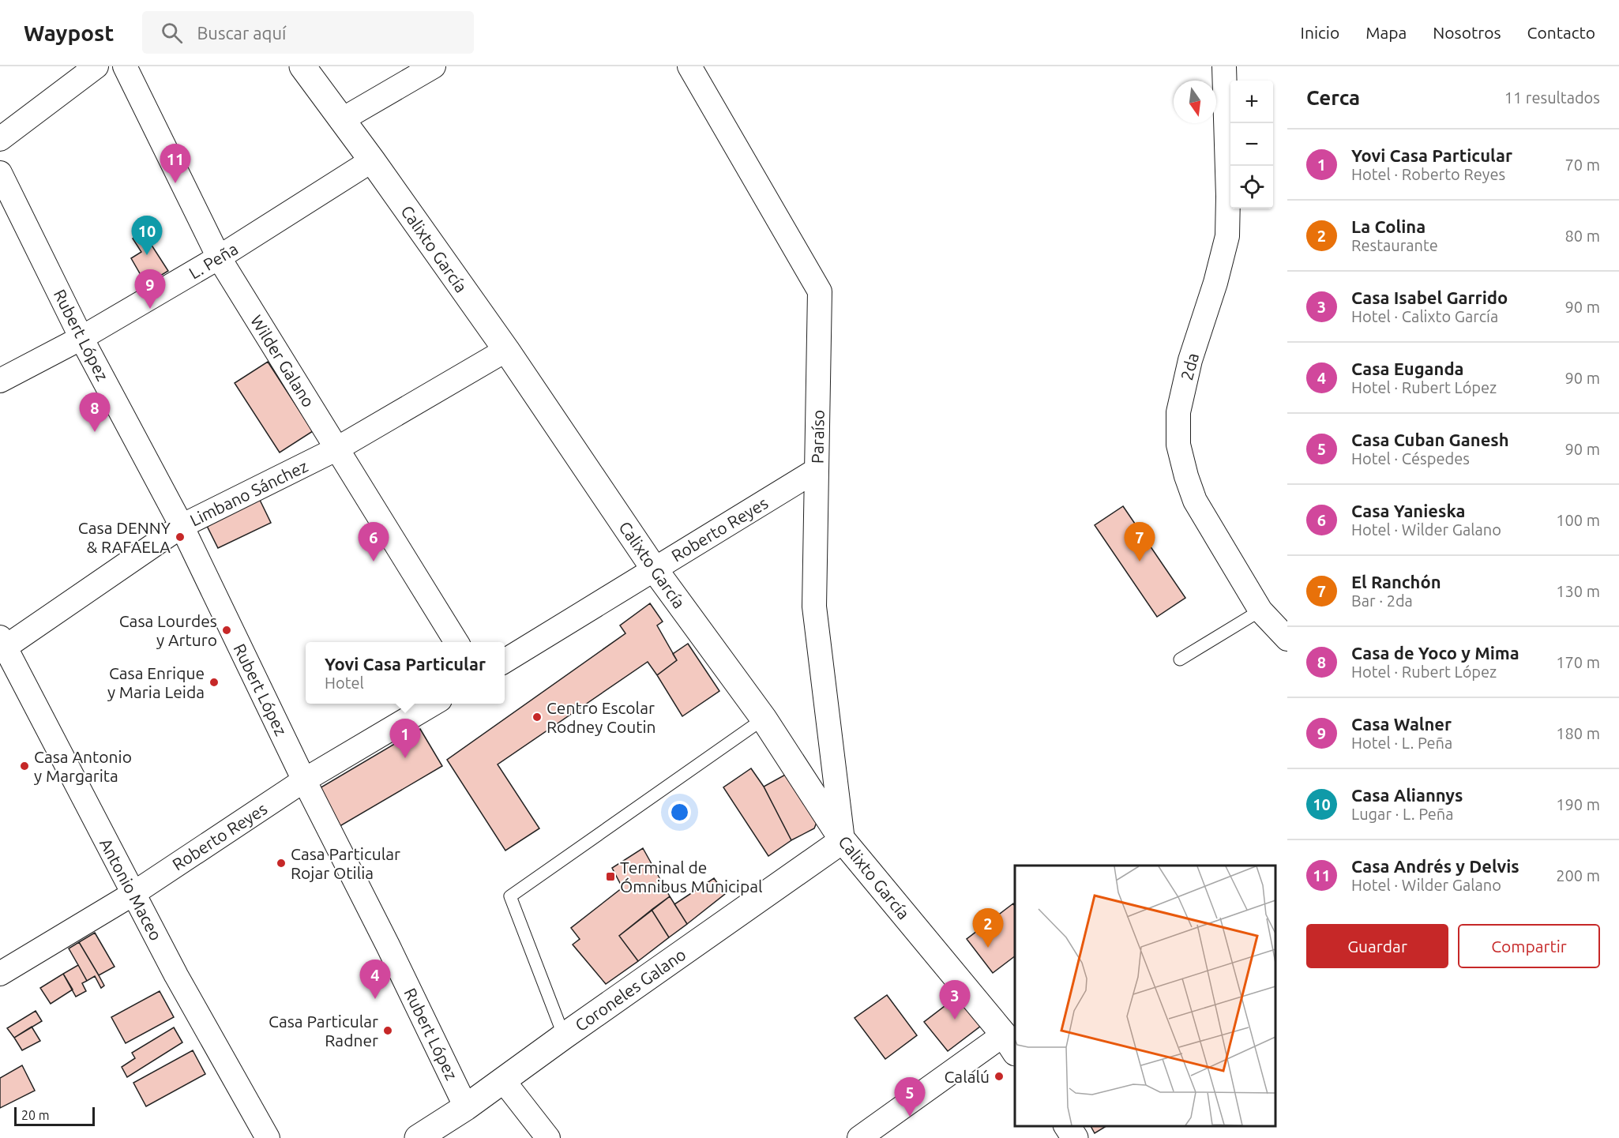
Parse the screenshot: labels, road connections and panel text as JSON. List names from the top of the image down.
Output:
{
  "streets": {
    "main road": ["Calixto García", "Coroneles Galano"],
    "street": [
      "L. Peña",
      "Rubert López",
      "Wilder Galano",
      "2da",
      "Paraíso",
      "Limbano Sánchez",
      "Roberto Reyes",
      "Antonio Maceo"
    ]
  },
  "crossings": [
    ["Calixto García", "L. Peña"],
    ["Calixto García", "Paraíso"],
    ["Calixto García", "Limbano Sánchez"],
    ["Calixto García", "Roberto Reyes"],
    ["Calixto García", "Coroneles Galano"],
    ["L. Peña", "Rubert López"],
    ["L. Peña", "Wilder Galano"],
    ["Rubert López", "Limbano Sánchez"],
    ["Rubert López", "Roberto Reyes"],
    ["Rubert López", "Coroneles Galano"],
    ["Wilder Galano", "Limbano Sánchez"],
    ["Paraíso", "Roberto Reyes"],
    ["Paraíso", "Coroneles Galano"],
    ["Limbano Sánchez", "Antonio Maceo"],
    ["Roberto Reyes", "Antonio Maceo"]
  ],
  "places": {
    "other": [
      "Casa DENNY & RAFAELA",
      "Casa Lourdes y Arturo",
      "Casa Enrique y Maria Leida",
      "Centro Escolar Rodney Coutin",
      "Casa Antonio y Margarita",
      "Casa Particular Rojar Otilia",
      "Casa Particular Radner",
      "Calalú"
    ],
    "transit": ["Terminal de Ómnibus Municipal"]
  },
  "scale_bar": "20 m",
  "north": "bottom",
  "page": {
    "header": "Waypost",
    "search": "Buscar aquí",
    "nav": [
      "Inicio",
      "Mapa",
      "Nosotros",
      "Contacto"
    ],
    "heading": ["Cerca", "11 resultados"],
    "map_buttons": ["+", "−"],
    "list": [
      {
        "mark": "1",
        "name": "Yovi Casa Particular",
        "note": "Hotel · Roberto Reyes",
        "value": "70 m"
      },
      {
        "mark": "2",
        "name": "La Colina",
        "note": "Restaurante",
        "value": "80 m"
      },
      {
        "mark": "3",
        "name": "Casa Isabel Garrido",
        "note": "Hotel · Calixto García",
        "value": "90 m"
      },
      {
        "mark": "4",
        "name": "Casa Euganda",
        "note": "Hotel · Rubert López",
        "value": "90 m"
      },
      {
        "mark": "5",
        "name": "Casa Cuban Ganesh",
        "note": "Hotel · Céspedes",
        "value": "90 m"
      },
      {
        "mark": "6",
        "name": "Casa Yanieska",
        "note": "Hotel · Wilder Galano",
        "value": "100 m"
      },
      {
        "mark": "7",
        "name": "El Ranchón",
        "note": "Bar · 2da",
        "value": "130 m"
      },
      {
        "mark": "8",
        "name": "Casa de Yoco y Mima",
        "note": "Hotel · Rubert López",
        "value": "170 m"
      },
      {
        "mark": "9",
        "name": "Casa Walner",
        "note": "Hotel · L. Peña",
        "value": "180 m"
      },
      {
        "mark": "10",
        "name": "Casa Aliannys",
        "note": "Lugar · L. Peña",
        "value": "190 m"
      },
      {
        "mark": "11",
        "name": "Casa Andrés y Delvis",
        "note": "Hotel · Wilder Galano",
        "value": "200 m"
      }
    ],
    "pins": [
      "11",
      "10",
      "9",
      "8",
      "6",
      "7",
      "1",
      "2",
      "4",
      "3",
      "5"
    ],
    "popup": ["Yovi Casa Particular", "Hotel"],
    "buttons": ["Guardar", "Compartir"],
    "scale": "20 m"
  }
}
